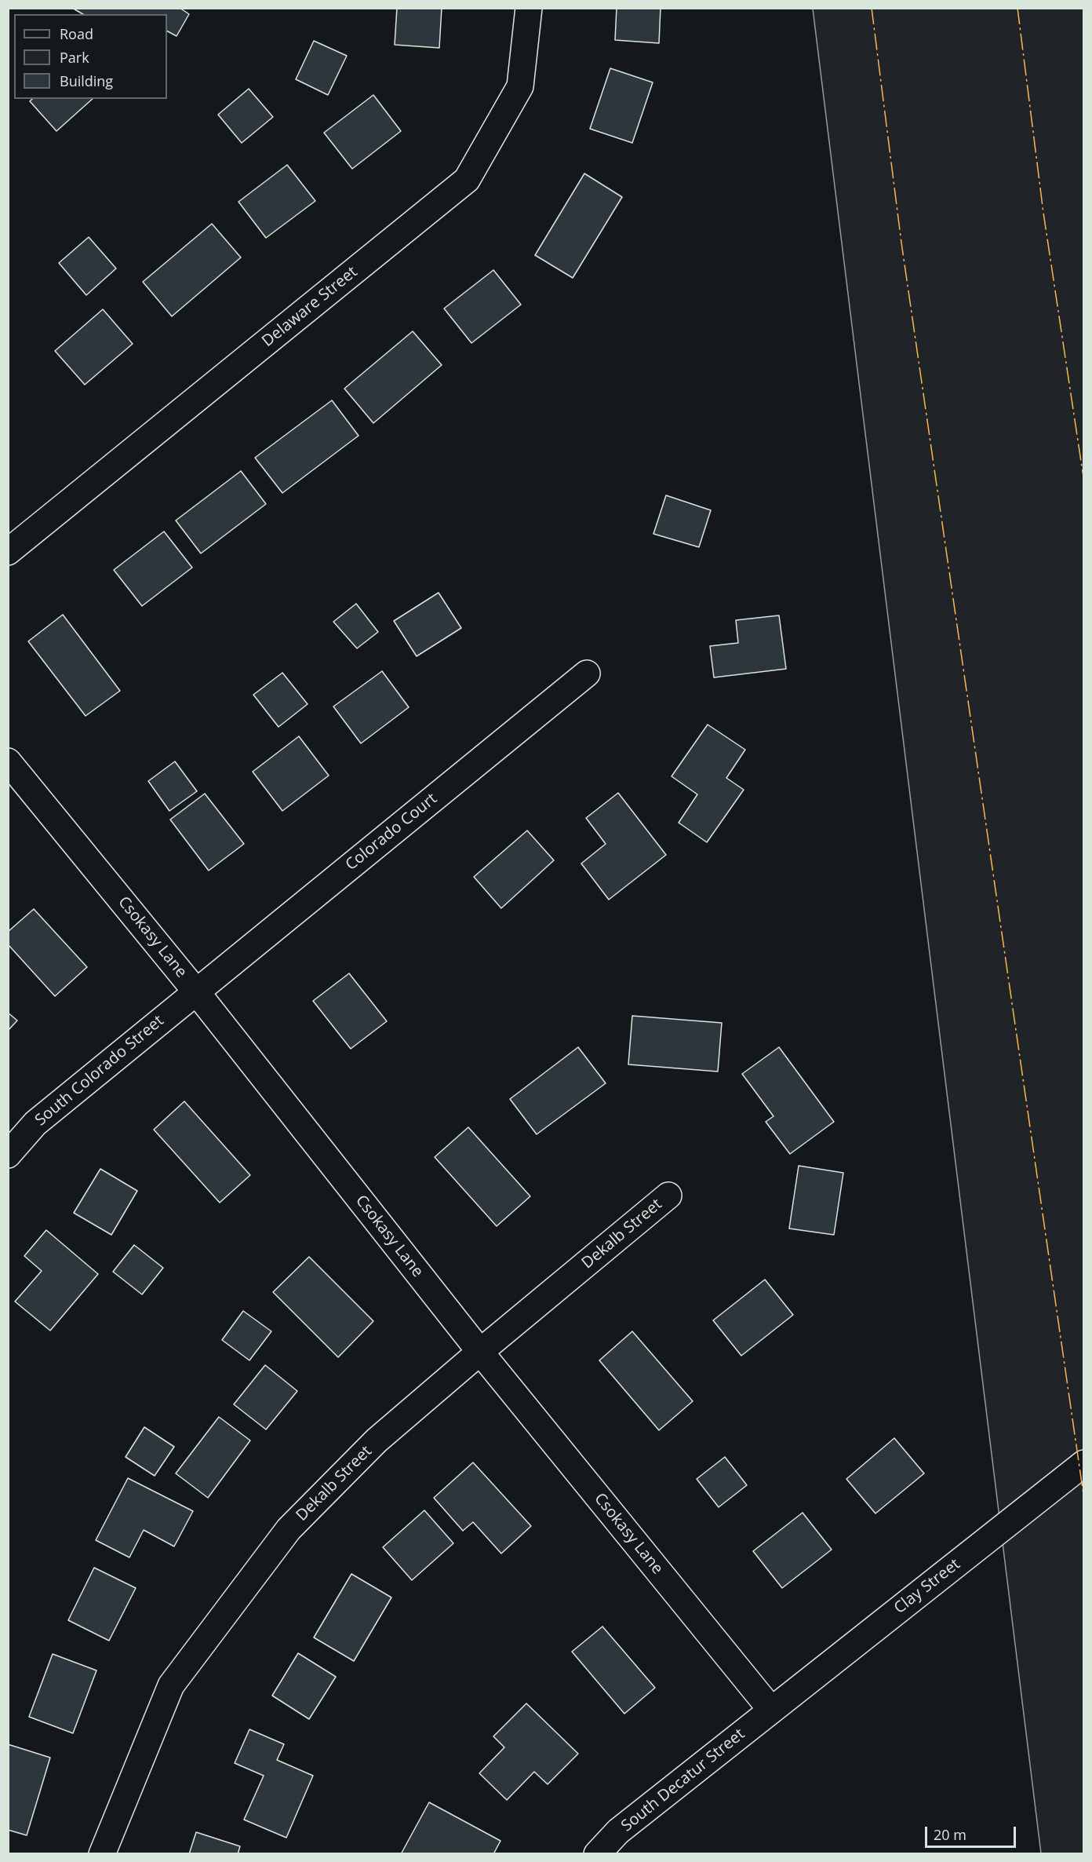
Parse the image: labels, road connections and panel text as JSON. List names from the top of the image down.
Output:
{
  "streets": {
    "street": [
      "Delaware Street",
      "Colorado Court",
      "Csokasy Lane",
      "South Colorado Street",
      "Dekalb Street",
      "Clay Street",
      "South Decatur Street"
    ]
  },
  "crossings": [
    ["Colorado Court", "Csokasy Lane"],
    ["Colorado Court", "South Colorado Street"],
    ["Csokasy Lane", "South Colorado Street"],
    ["Csokasy Lane", "Dekalb Street"],
    ["Csokasy Lane", "Clay Street"],
    ["Csokasy Lane", "South Decatur Street"],
    ["Clay Street", "South Decatur Street"]
  ],
  "legend": ["Road", "Park", "Building"],
  "scale_bar": "20 m"
}
